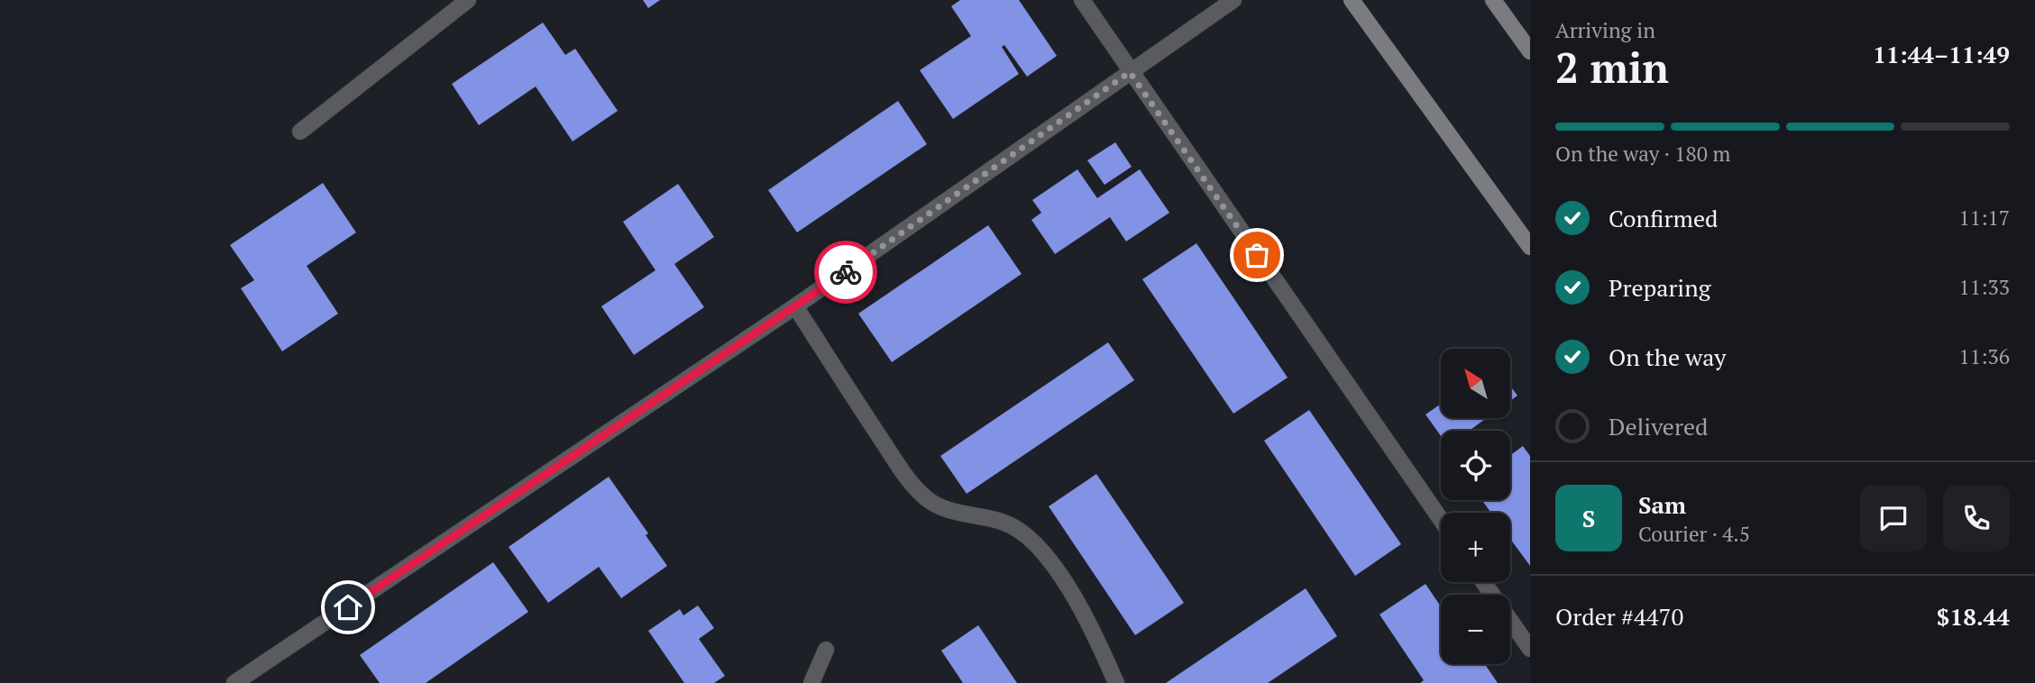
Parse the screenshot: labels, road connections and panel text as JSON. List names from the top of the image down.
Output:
{
  "north": "top left",
  "page": {
    "heading": ["2 min", "Arriving in", "11:44–11:49"],
    "panel": [
      "Sam",
      "Courier · 4.5",
      "Order #4470",
      "$18.44"
    ],
    "bar": "On the way · 180 m",
    "list": [
      ["Confirmed", "11:17"],
      ["Preparing", "11:33"],
      ["On the way", "11:36"],
      "Delivered"
    ],
    "map_buttons": ["+", "−"],
    "round": "S"
  }
}
